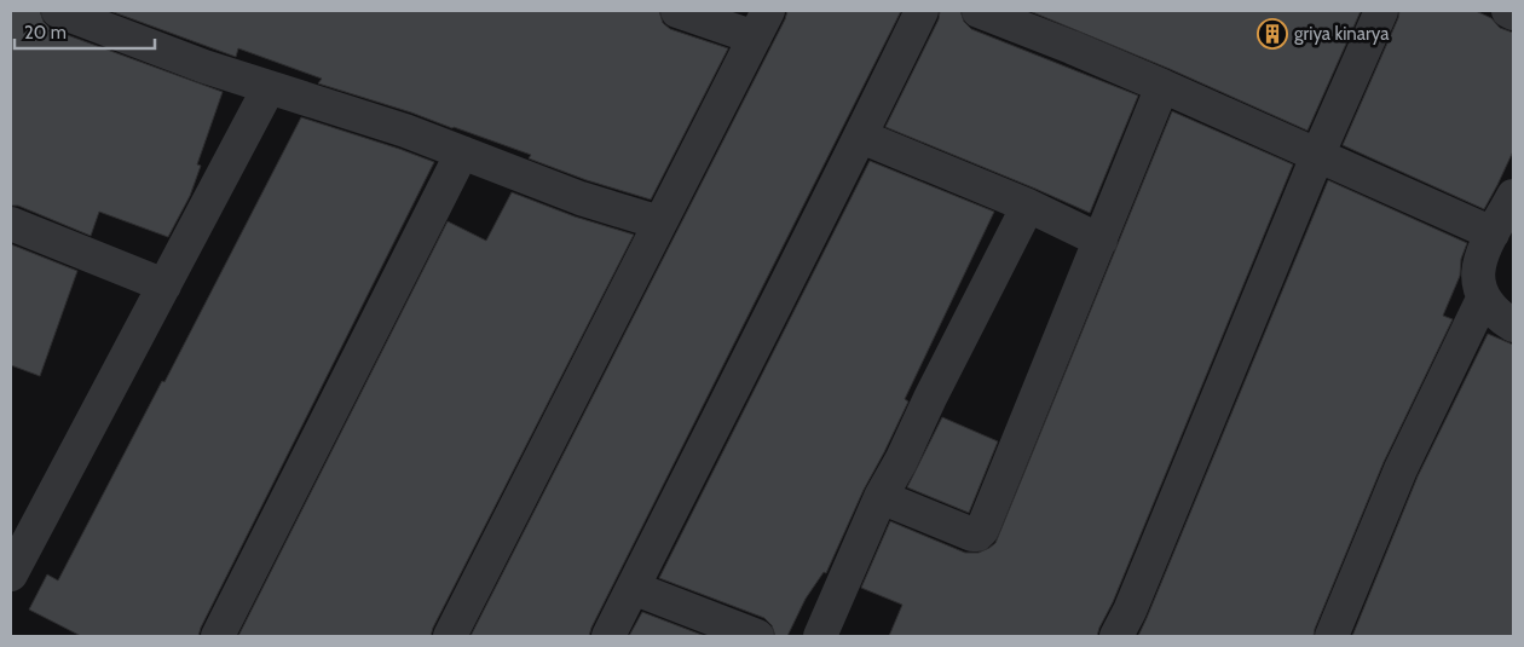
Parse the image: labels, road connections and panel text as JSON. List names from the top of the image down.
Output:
{
  "places": {
    "building": ["griya kinarya"]
  },
  "scale_bar": "20 m"
}
